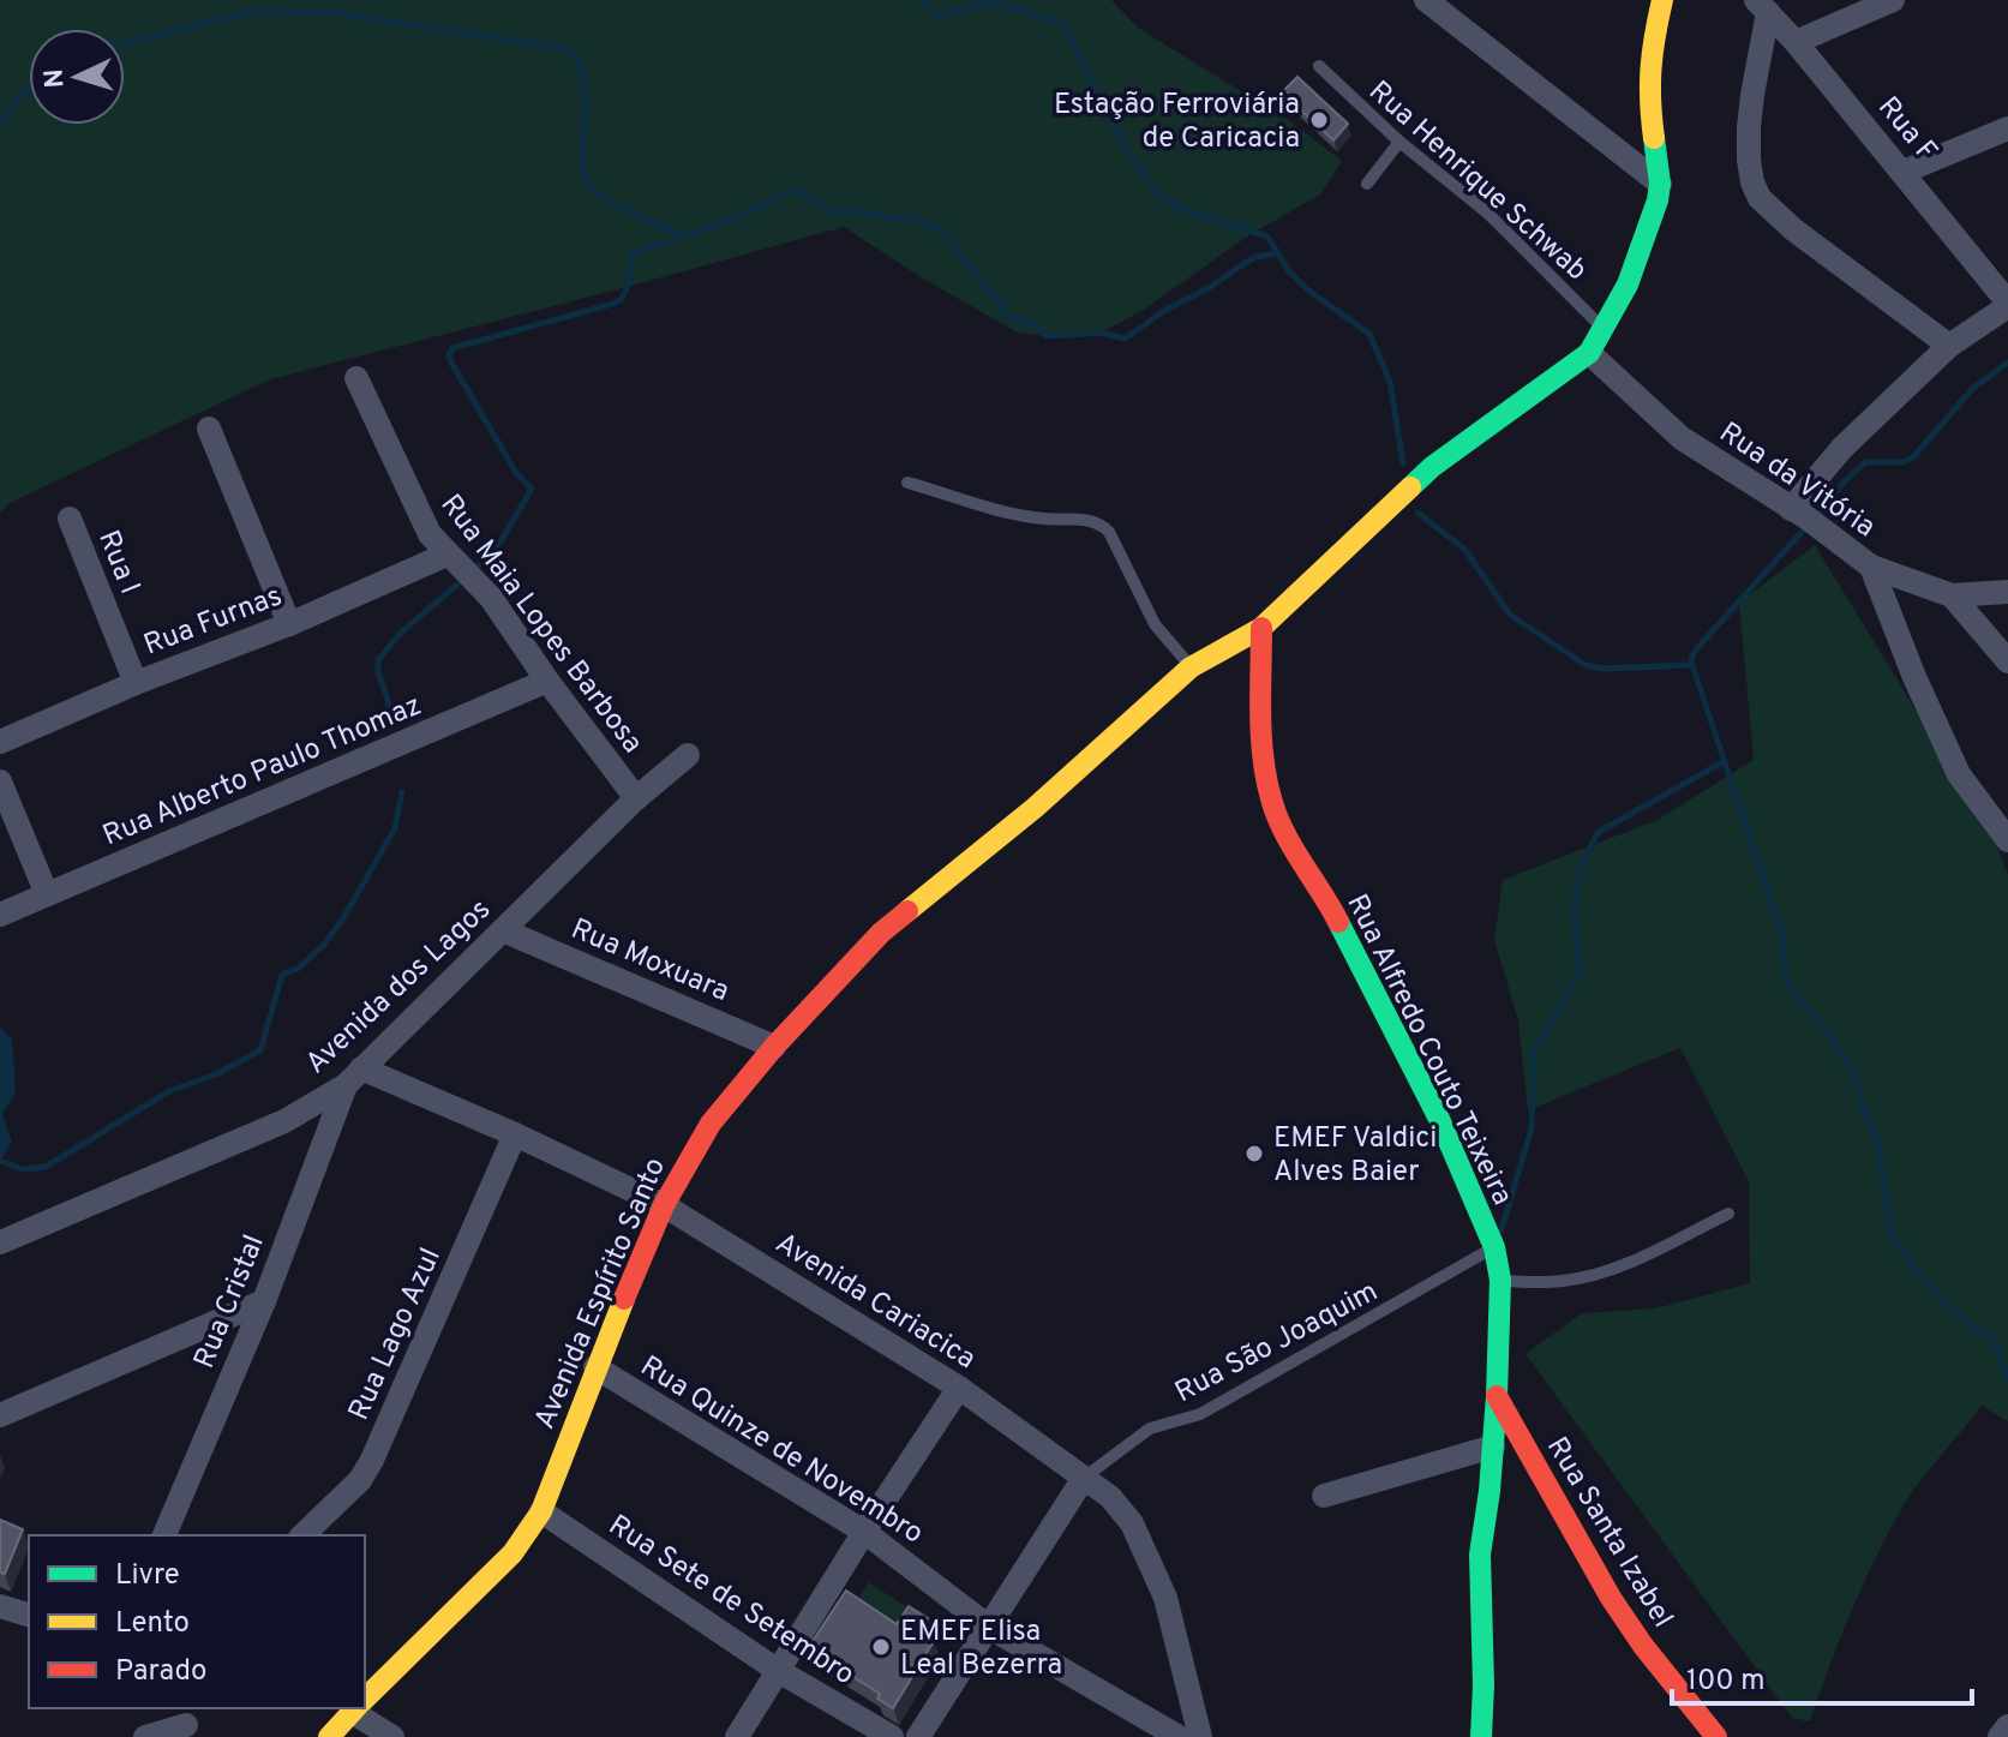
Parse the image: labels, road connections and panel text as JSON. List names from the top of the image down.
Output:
{
  "streets": {
    "street": [
      "Rua F",
      "Rua da Vitória",
      "Rua I",
      "Rua Furnas",
      "Rua Maia Lopes Barbosa",
      "Rua Alberto Paulo Thomaz",
      "Rua Moxuara",
      "Avenida dos Lagos",
      "Rua Alfredo Couto Teixeira",
      "Avenida Espírito Santo",
      "Avenida Cariacica",
      "Rua Cristal",
      "Rua Lago Azul",
      "Rua Quinze de Novembro",
      "Rua Santa Izabel",
      "Rua Sete de Setembro"
    ],
    "lane": ["Rua Henrique Schwab", "Rua São Joaquim"]
  },
  "crossings": [
    ["Rua da Vitória", "Avenida Espírito Santo"],
    ["Rua I", "Rua Furnas"],
    ["Rua Furnas", "Rua Maia Lopes Barbosa"],
    ["Rua Maia Lopes Barbosa", "Rua Alberto Paulo Thomaz"],
    ["Rua Maia Lopes Barbosa", "Avenida dos Lagos"],
    ["Rua Moxuara", "Avenida dos Lagos"],
    ["Rua Moxuara", "Avenida Espírito Santo"],
    ["Avenida dos Lagos", "Avenida Cariacica"],
    ["Avenida dos Lagos", "Rua Cristal"],
    ["Rua Alfredo Couto Teixeira", "Avenida Espírito Santo"],
    ["Rua Alfredo Couto Teixeira", "Rua São Joaquim"],
    ["Rua Alfredo Couto Teixeira", "Rua Santa Izabel"],
    ["Avenida Espírito Santo", "Avenida Cariacica"],
    ["Avenida Espírito Santo", "Rua Quinze de Novembro"],
    ["Avenida Espírito Santo", "Rua Sete de Setembro"],
    ["Avenida Cariacica", "Rua Cristal"],
    ["Avenida Cariacica", "Rua Lago Azul"],
    ["Avenida Cariacica", "Rua São Joaquim"]
  ],
  "places": ["Estação Ferroviária de Caricacia", "EMEF Valdici Alves Baier", "EMEF Elisa Leal Bezerra"],
  "legend": ["Livre", "Lento", "Parado"],
  "scale_bar": "100 m",
  "north": "left"
}
